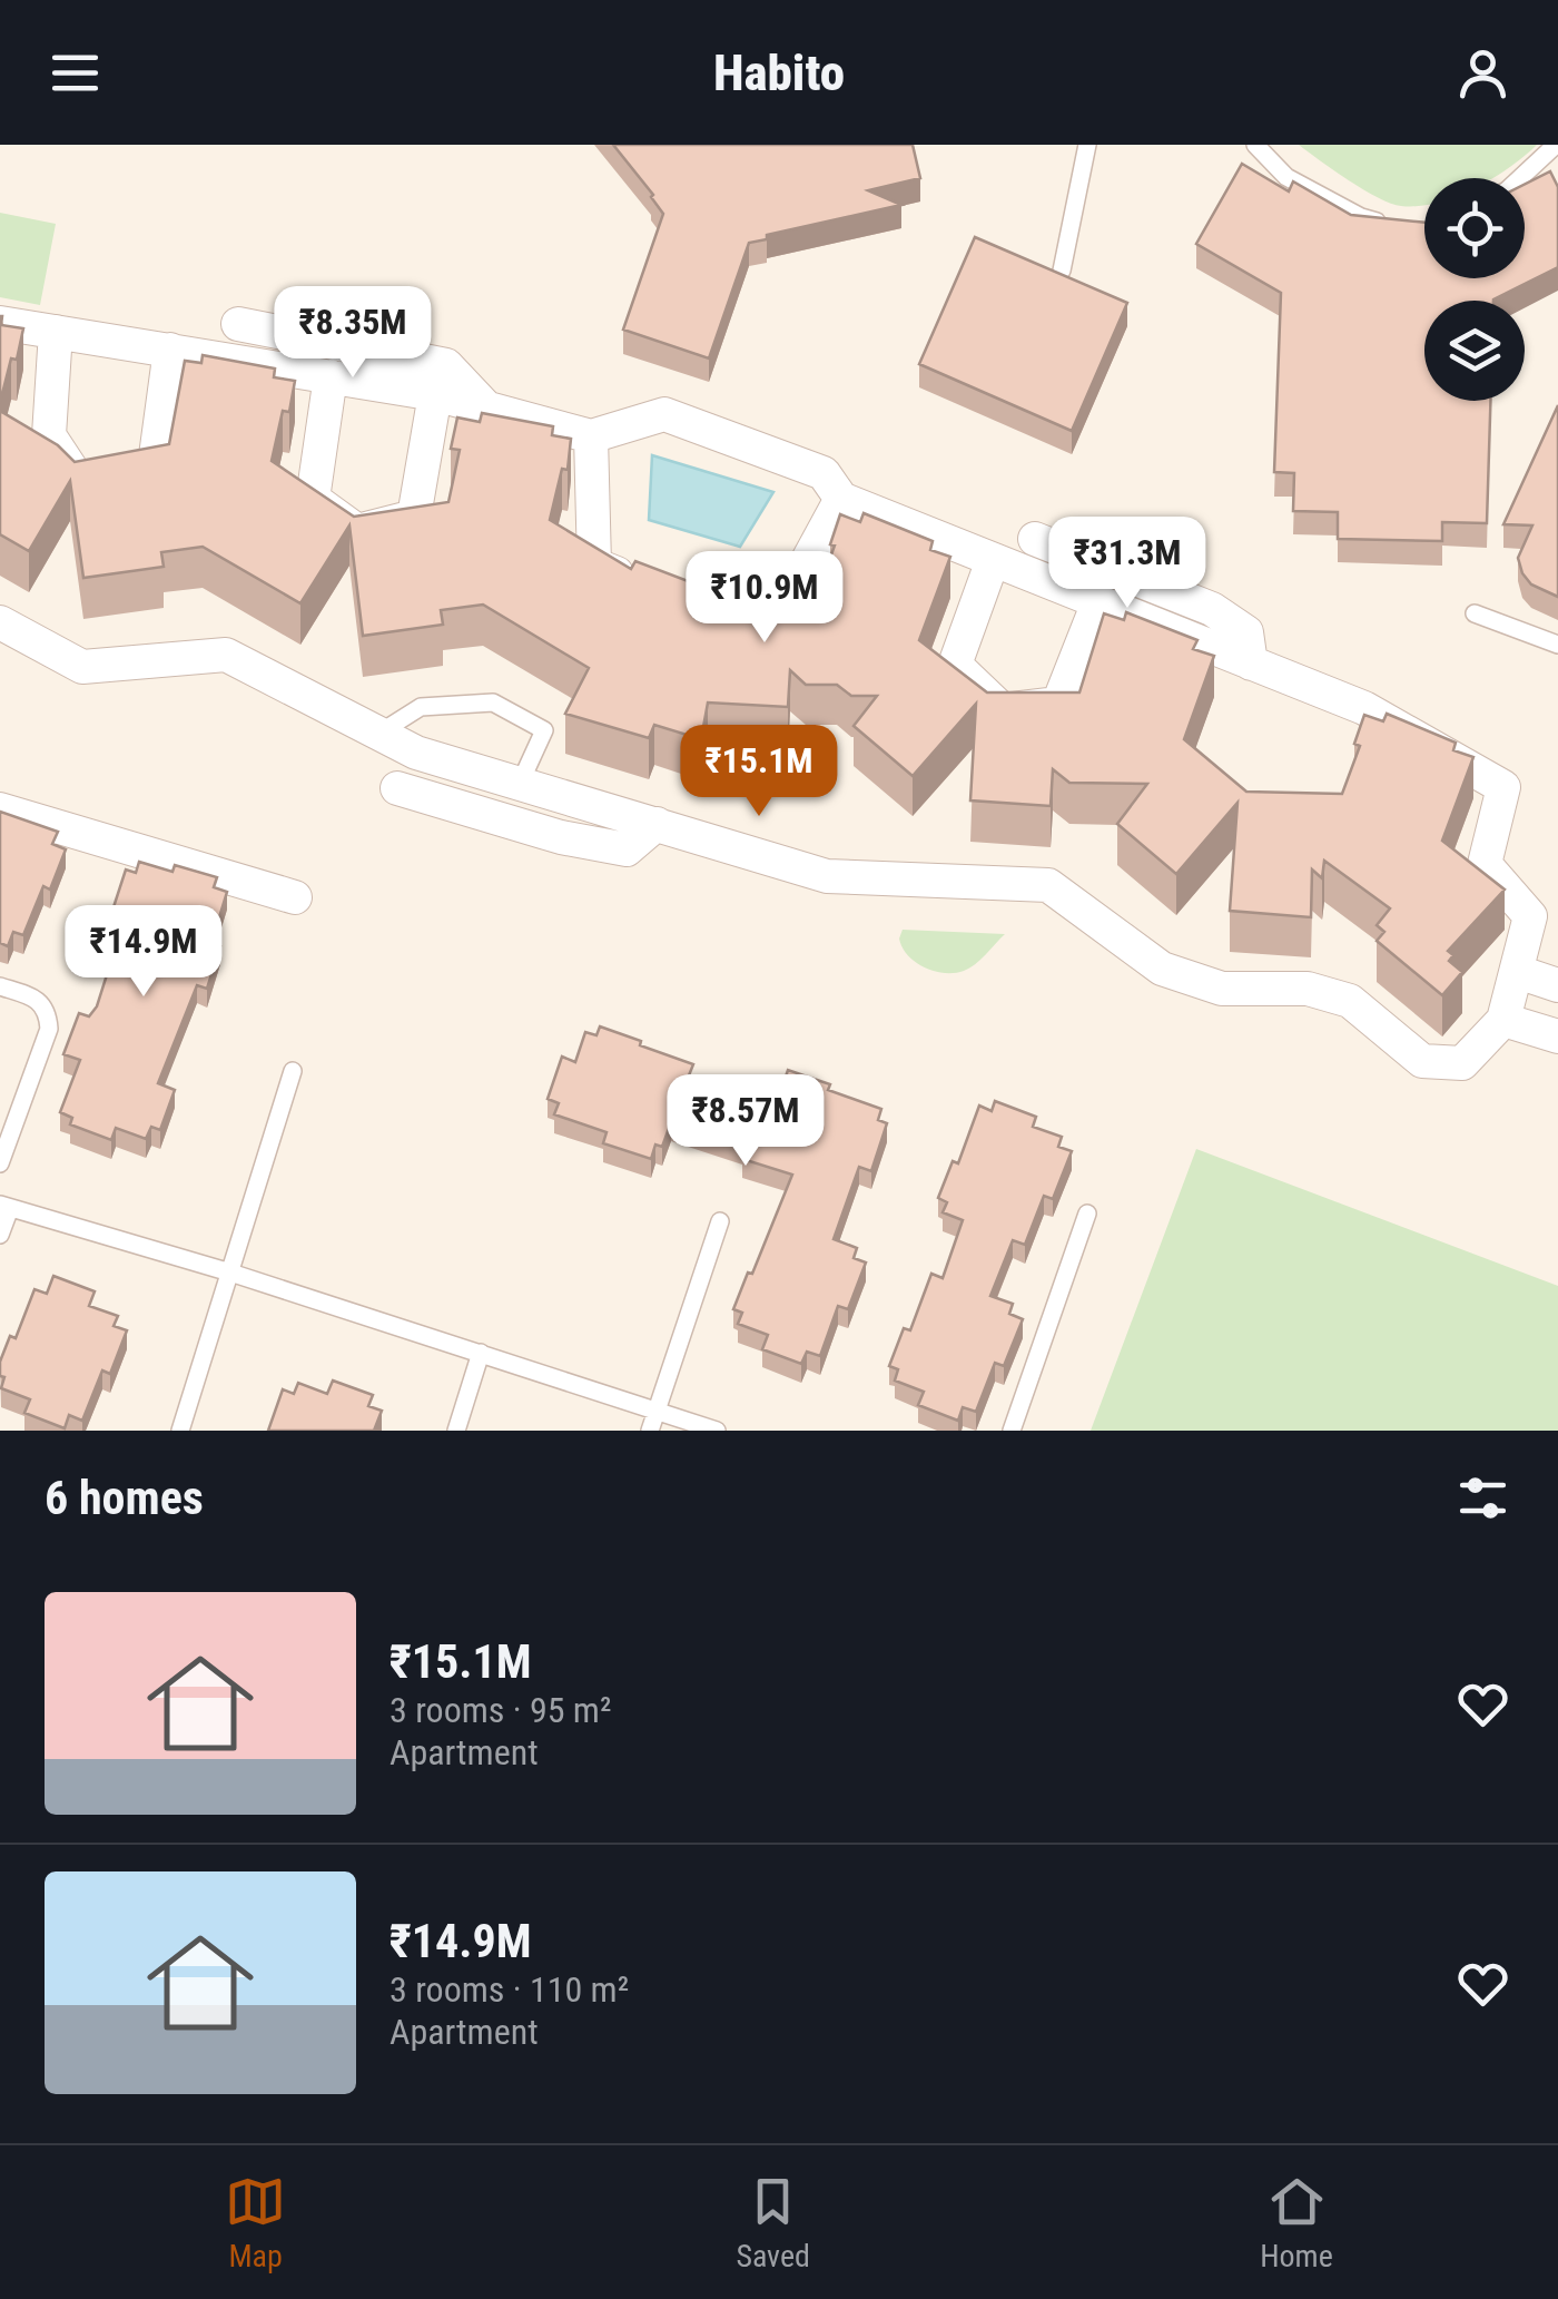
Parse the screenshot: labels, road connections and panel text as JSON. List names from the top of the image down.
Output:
{
  "page": {
    "header": "Habito",
    "price": [
      "₹8.35M",
      "₹31.3M",
      "₹10.9M",
      "₹15.1M",
      "₹14.9M",
      "₹8.57M"
    ],
    "heading": "6 homes",
    "list": [
      {
        "name": "₹15.1M",
        "note": "3 rooms · 95 m² · Apartment"
      },
      {
        "name": "₹14.9M",
        "note": "3 rooms · 110 m² · Apartment"
      }
    ],
    "tabs": ["Map", "Saved", "Home"]
  }
}
